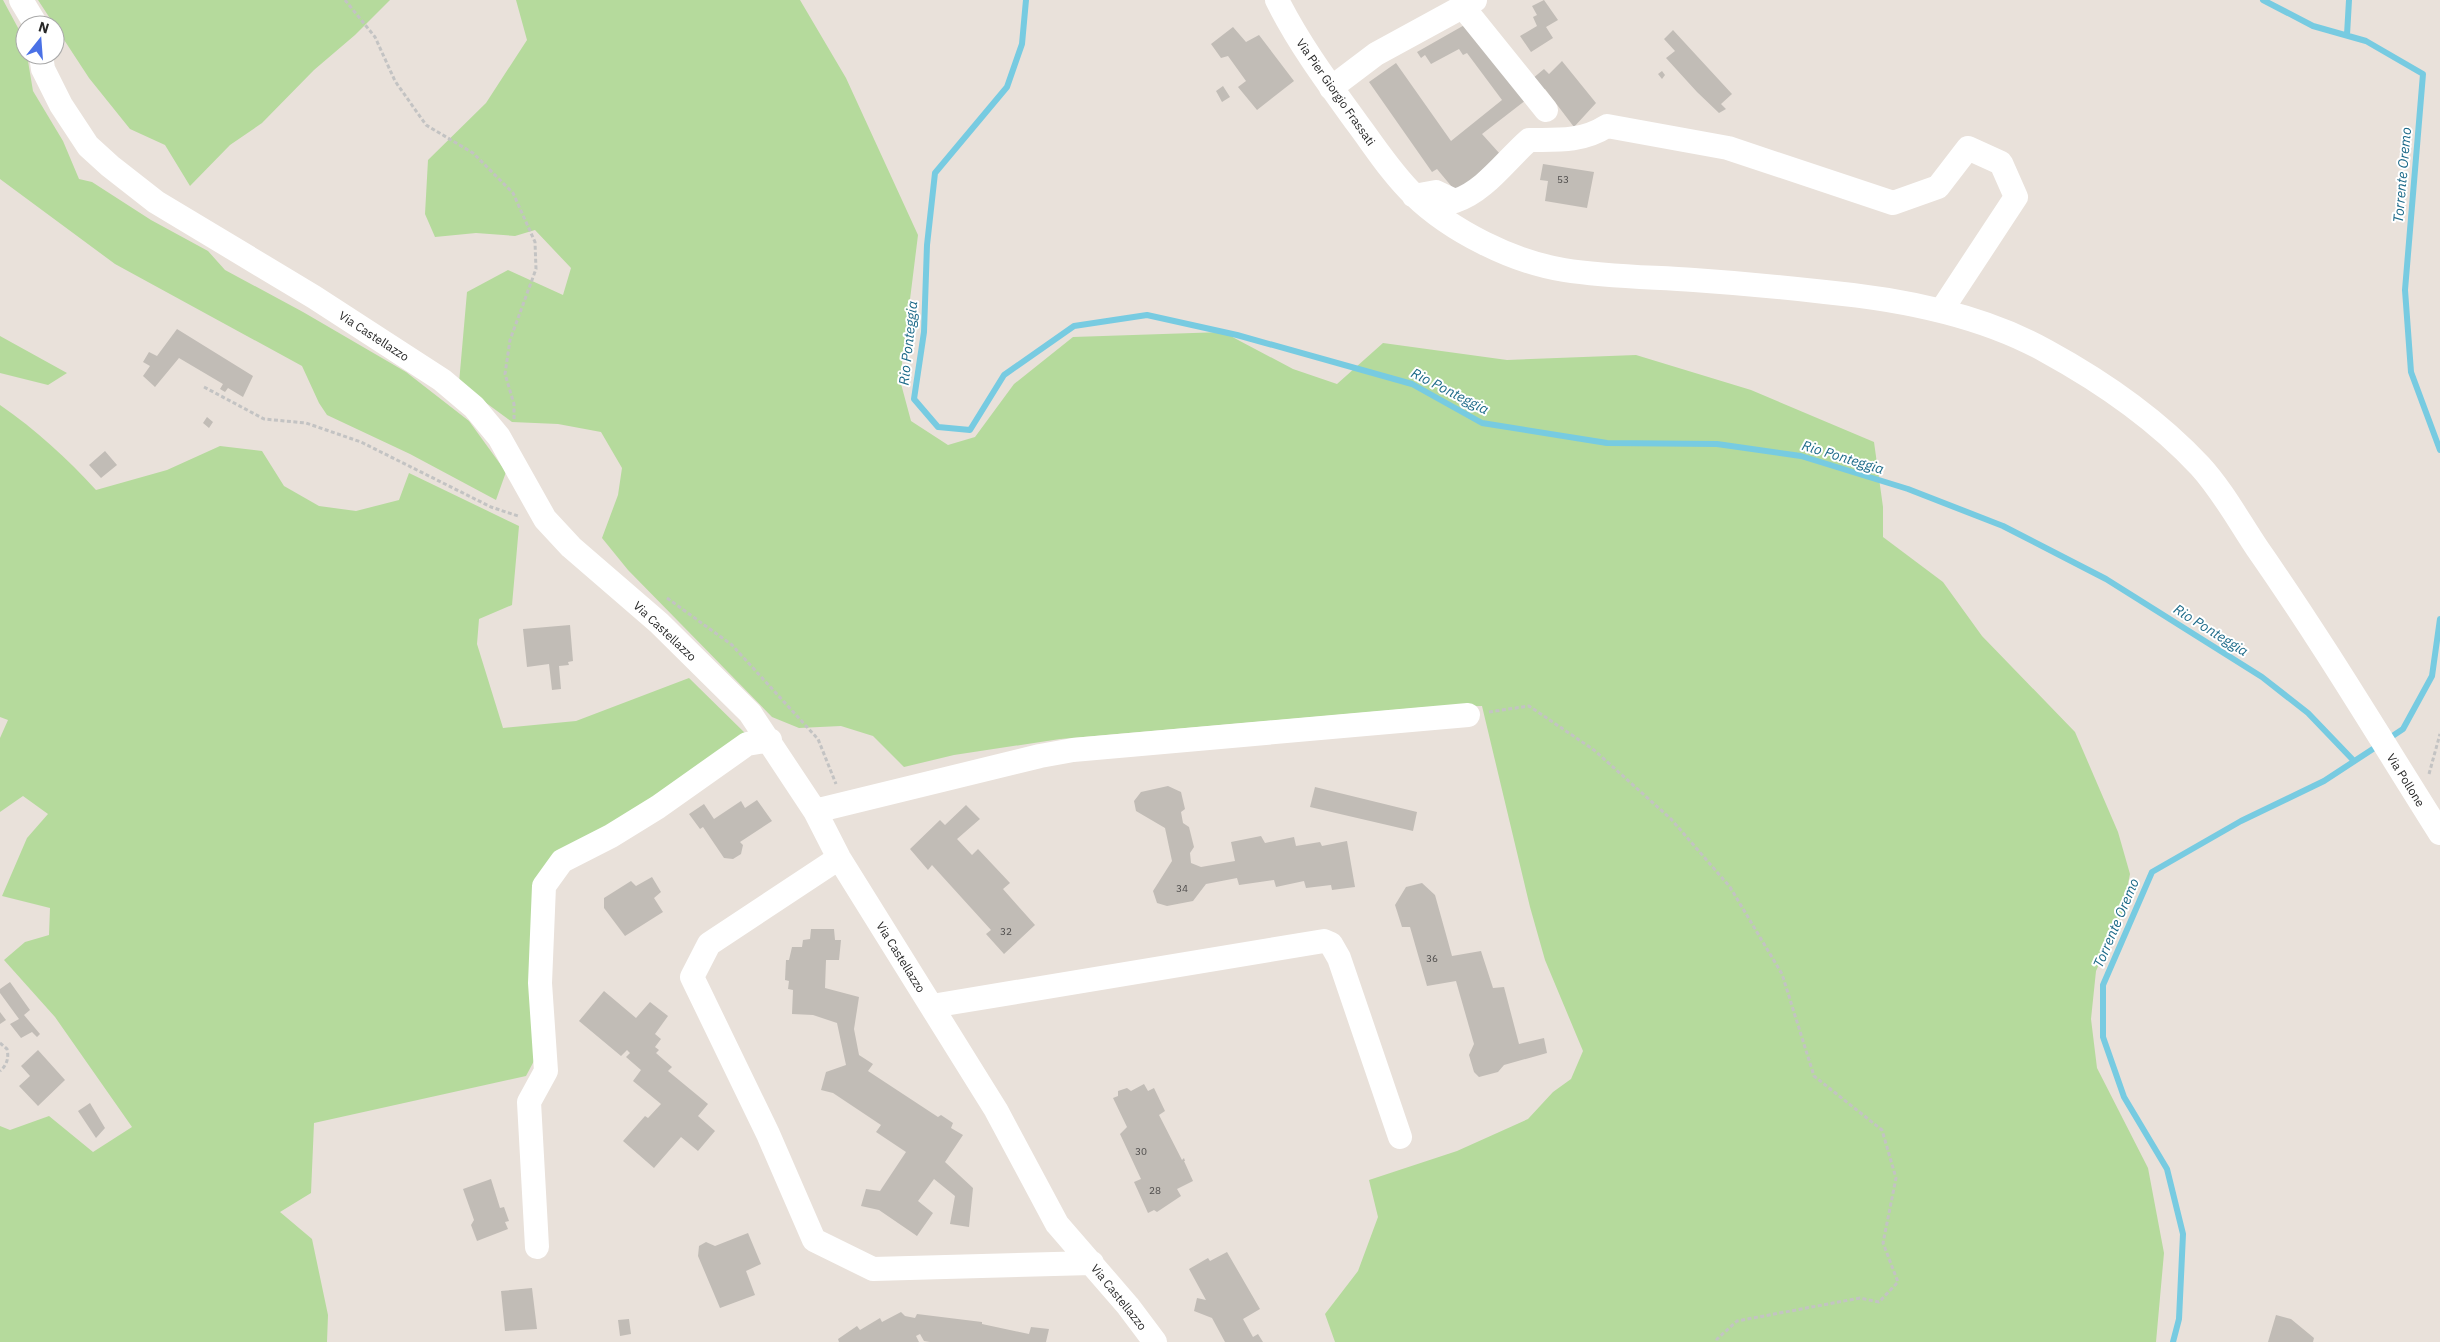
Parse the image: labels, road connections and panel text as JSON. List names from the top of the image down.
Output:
{
  "streets": {
    "street": ["Via Pier Giorgio Frassati", "Via Castellazzo", "Via Pollone"]
  },
  "crossings": [
    ["Via Pier Giorgio Frassati", "Via Pollone"]
  ],
  "water": ["Torrente Oremo", "Rio Ponteggia"],
  "house_numbers": [
    "53",
    "34",
    "32",
    "36",
    "30",
    "28"
  ],
  "north": "top"
}
